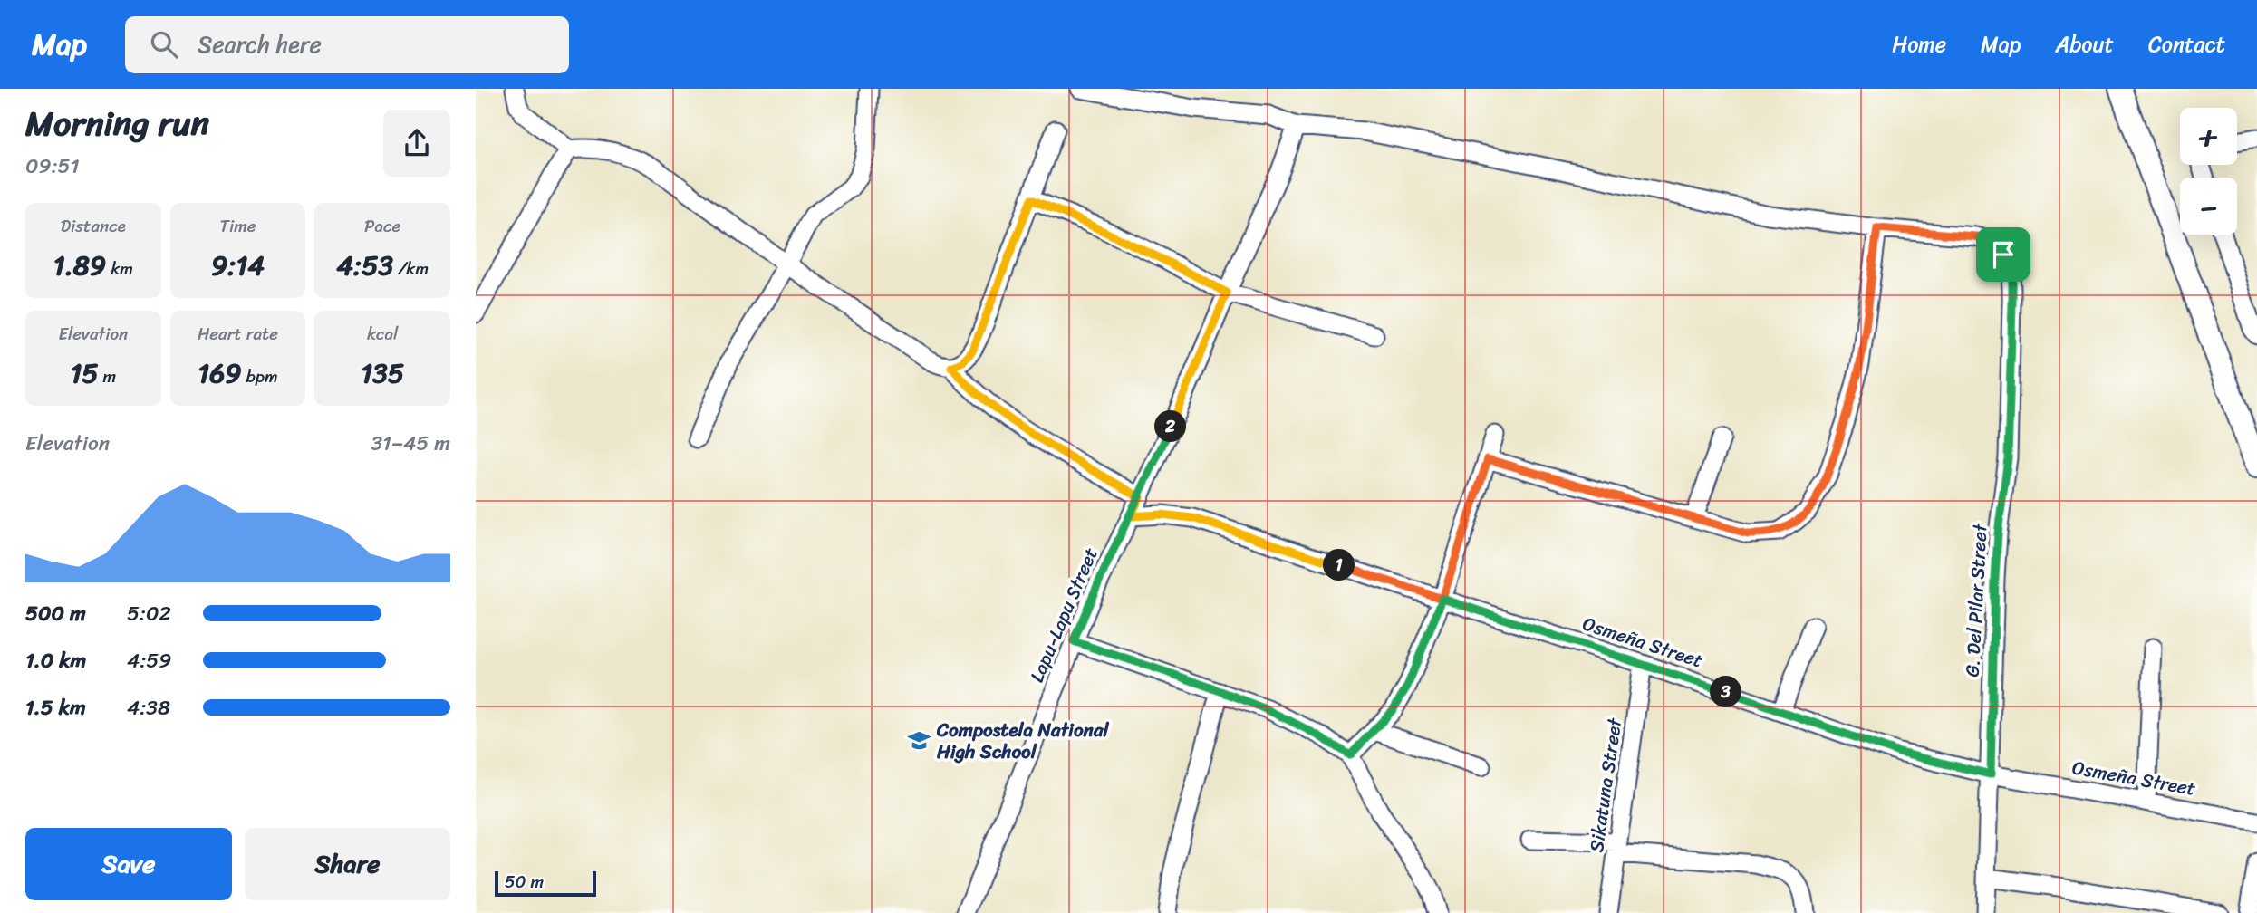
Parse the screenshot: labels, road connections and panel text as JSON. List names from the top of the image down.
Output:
{
  "streets": {
    "street": [
      "G. Del Pilar Street",
      "Lapu-Lapu Street",
      "Osmeña Street",
      "Sikatuna Street"
    ]
  },
  "crossings": [
    ["G. Del Pilar Street", "Osmeña Street"],
    ["Lapu-Lapu Street", "Osmeña Street"],
    ["Osmeña Street", "Sikatuna Street"]
  ],
  "places": {
    "school or university": ["Compostela National High School"]
  },
  "scale_bar": "50 m",
  "page": {
    "header": "Map",
    "search": "Search here",
    "nav": [
      "Home",
      "Map",
      "About",
      "Contact"
    ],
    "heading": ["Morning run", "09:51"],
    "map_buttons": ["+", "−"],
    "stats": [
      ["Distance", "1.89 km"],
      ["Time", "9:14"],
      ["Pace", "4:53 /km"],
      ["Elevation", "15 m"],
      ["Heart rate", "169 bpm"],
      ["kcal", "135"]
    ],
    "pins": ["2", "1", "3"],
    "chart": ["Elevation", "31–45 m"],
    "list": [
      {
        "name": "500 m",
        "note": "5:02"
      },
      {
        "name": "1.0 km",
        "note": "4:59"
      },
      {
        "name": "1.5 km",
        "note": "4:38"
      }
    ],
    "buttons": ["Save", "Share"],
    "scale": "50 m"
  }
}
